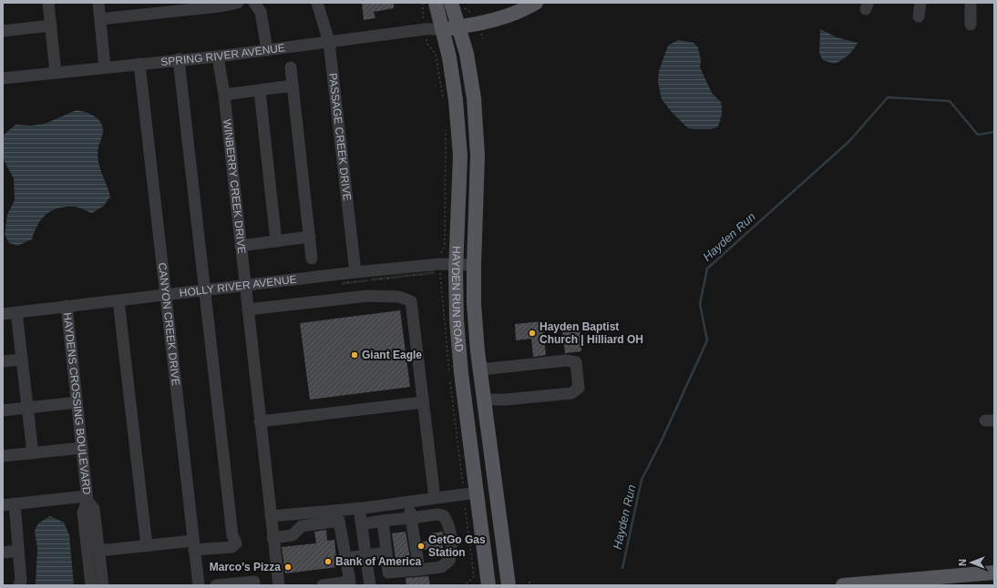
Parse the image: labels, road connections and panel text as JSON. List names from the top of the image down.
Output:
{
  "streets": {
    "main road": ["HAYDEN RUN ROAD"],
    "street": [
      "SPRING RIVER AVENUE",
      "PASSAGE CREEK DRIVE",
      "WINBERRY CREEK DRIVE",
      "HOLLY RIVER AVENUE",
      "CANYON CREEK DRIVE",
      "HAYDENS CROSSING BOULEVARD"
    ]
  },
  "crossings": [
    ["SPRING RIVER AVENUE", "PASSAGE CREEK DRIVE"],
    ["SPRING RIVER AVENUE", "WINBERRY CREEK DRIVE"],
    ["SPRING RIVER AVENUE", "HAYDEN RUN ROAD"],
    ["SPRING RIVER AVENUE", "CANYON CREEK DRIVE"],
    ["PASSAGE CREEK DRIVE", "HOLLY RIVER AVENUE"],
    ["WINBERRY CREEK DRIVE", "HOLLY RIVER AVENUE"],
    ["HOLLY RIVER AVENUE", "HAYDEN RUN ROAD"],
    ["HOLLY RIVER AVENUE", "CANYON CREEK DRIVE"],
    ["HOLLY RIVER AVENUE", "HAYDENS CROSSING BOULEVARD"]
  ],
  "water": ["Hayden Run"],
  "places": [
    "Hayden Baptist Church | Hilliard OH",
    "Giant Eagle",
    "GetGo Gas Station",
    "Bank of America",
    "Marco's Pizza"
  ],
  "north": "left"
}
